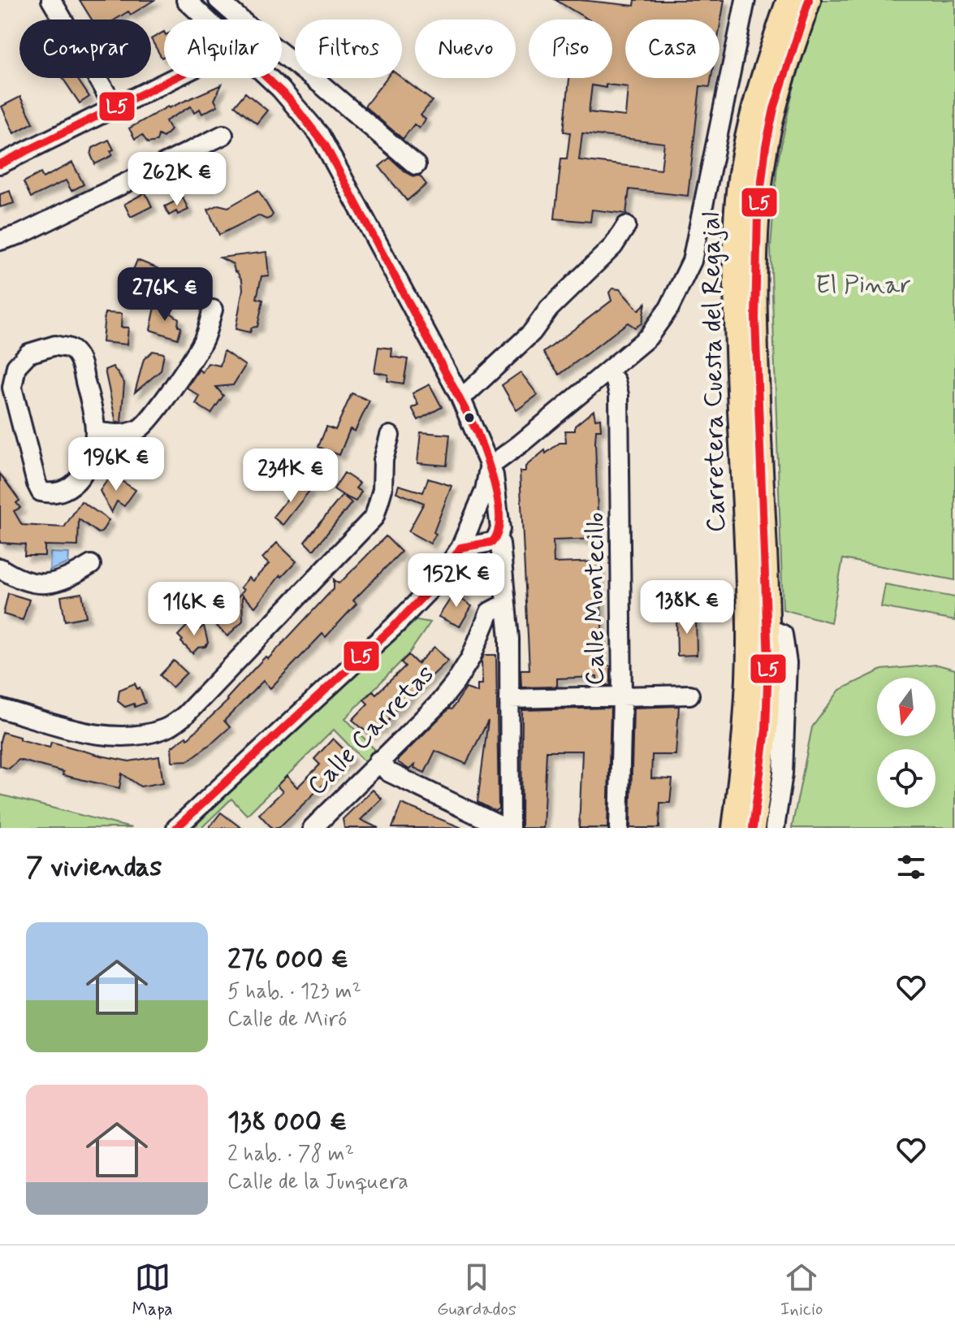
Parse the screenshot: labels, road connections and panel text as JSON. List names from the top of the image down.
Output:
{
  "streets": {
    "main road": ["Carretera Cuesta del Regajal"],
    "street": ["Calle Montecillo", "Calle Carretas"]
  },
  "parks": ["El Pinar"],
  "lines": ["transit line L5"],
  "north": "bottom",
  "page": {
    "chip": [
      "Comprar",
      "Alquilar",
      "Filtros",
      "Nuevo",
      "Piso",
      "Casa"
    ],
    "price": [
      "262K €",
      "276K €",
      "196K €",
      "234K €",
      "152K €",
      "138K €",
      "116K €"
    ],
    "heading": "7 viviendas",
    "list": [
      {
        "name": "276 000 €",
        "note": "5 hab. · 123 m² · Calle de Miró"
      },
      {
        "name": "138 000 €",
        "note": "2 hab. · 78 m² · Calle de la Junquera"
      }
    ],
    "tabs": ["Mapa", "Guardados", "Inicio"]
  }
}
